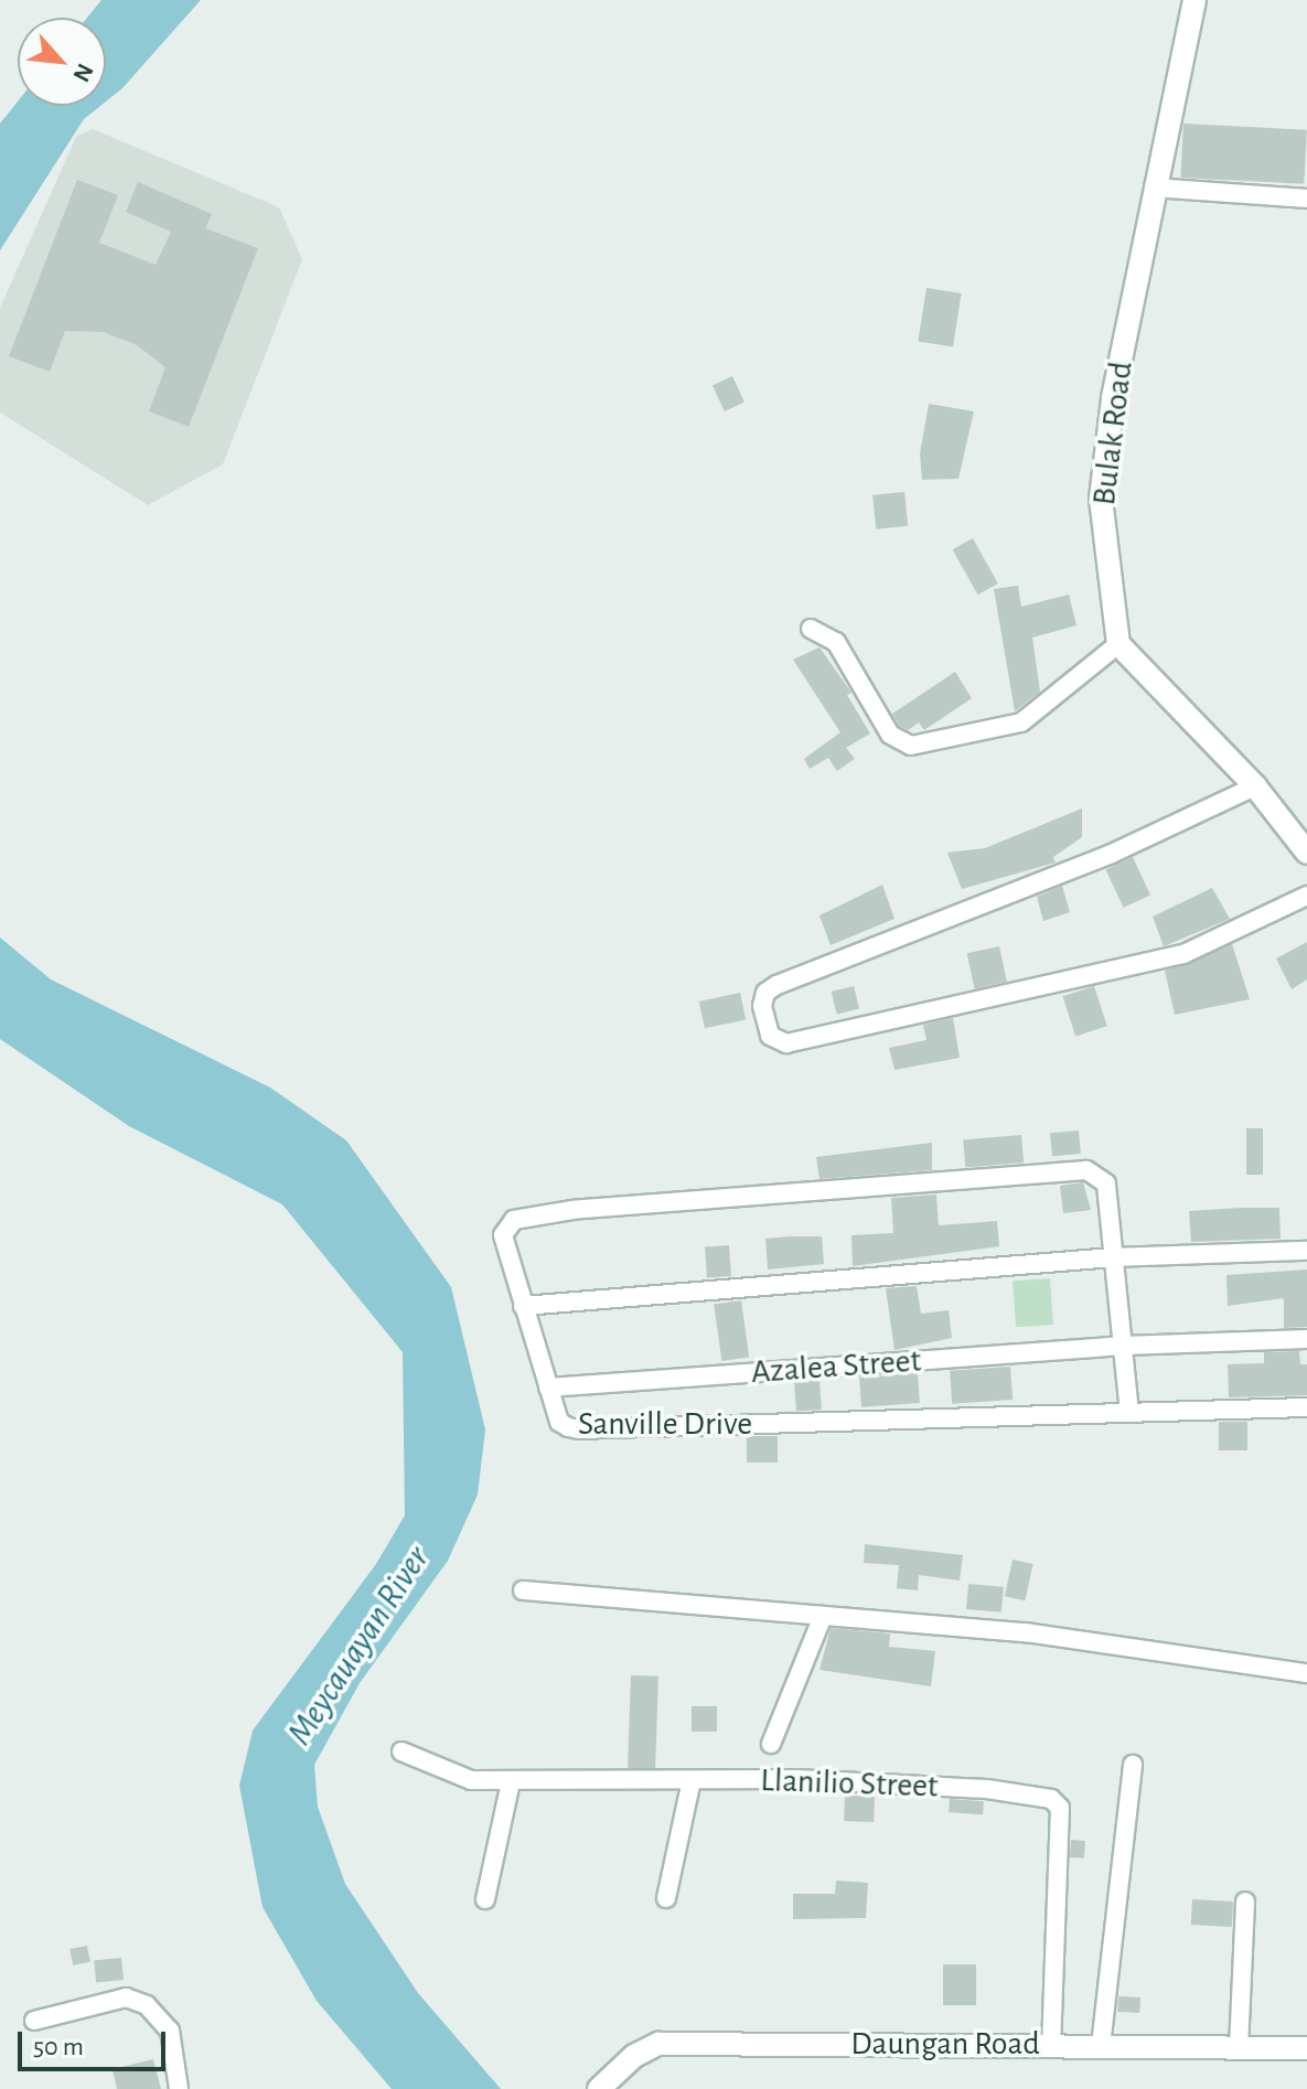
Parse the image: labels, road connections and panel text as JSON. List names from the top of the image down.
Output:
{
  "streets": {
    "street": [
      "Bulak Road",
      "Azalea Street",
      "Sanville Drive",
      "Llanilio Street",
      "Daungan Road"
    ]
  },
  "crossings": [
    ["Azalea Street", "Sanville Drive"],
    ["Llanilio Street", "Daungan Road"]
  ],
  "water": ["Meycauayan River"],
  "scale_bar": "50 m",
  "north": "bottom right"
}
